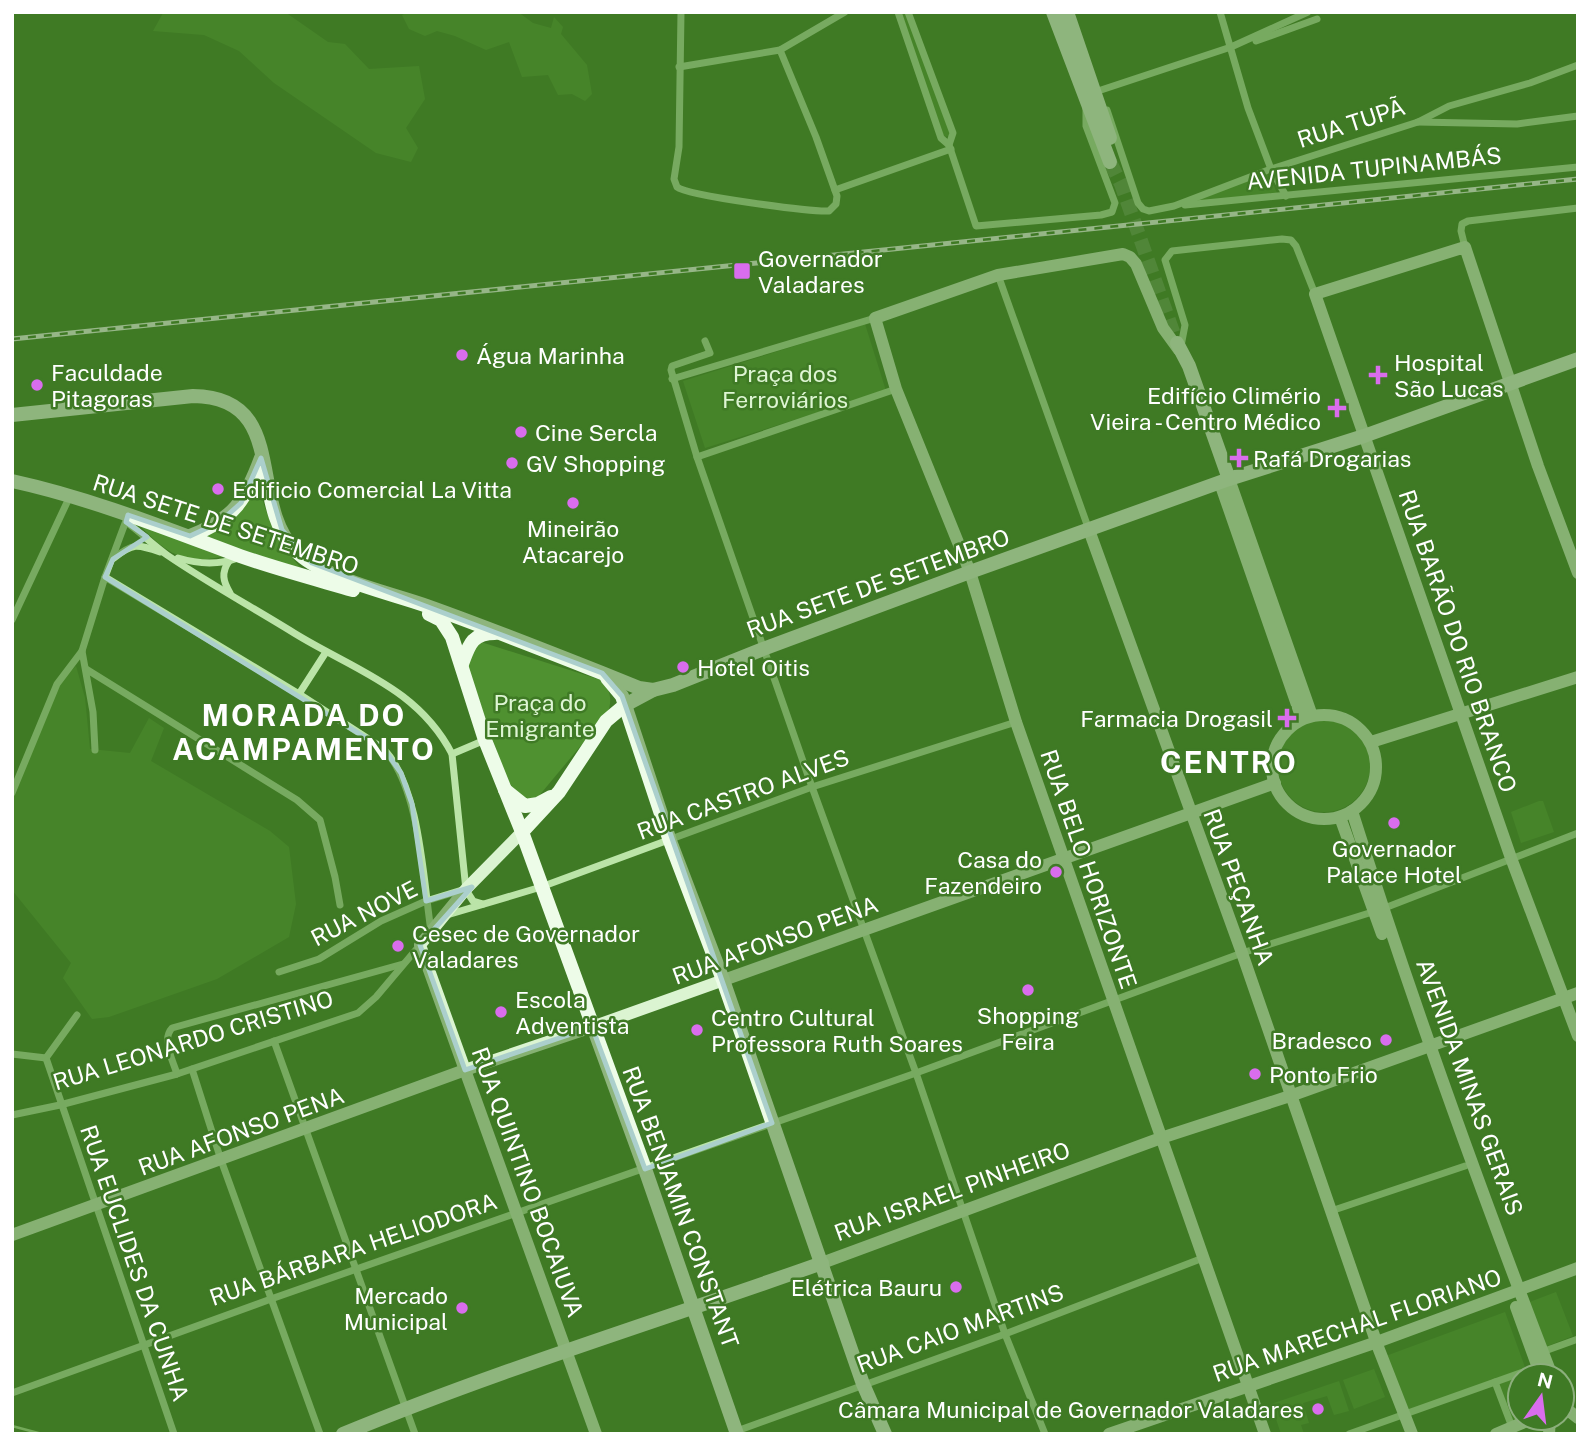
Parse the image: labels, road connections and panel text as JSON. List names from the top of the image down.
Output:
{
  "streets": {
    "main road": [
      "RUA SETE DE SETEMBRO",
      "RUA LEONARDO CRISTINO",
      "RUA ISRAEL PINHEIRO",
      "RUA BENJAMIN CONSTANT"
    ],
    "street": [
      "RUA TUPÃ",
      "AVENIDA TUPINAMBÁS",
      "RUA BARÃO DO RIO BRANCO",
      "RUA CASTRO ALVES",
      "RUA BELO HORIZONTE",
      "RUA PEÇANHA",
      "RUA NOVE",
      "RUA AFONSO PENA",
      "AVENIDA MINAS GERAIS",
      "RUA QUINTINO BOCAIUVA",
      "RUA BÁRBARA HELIODORA",
      "RUA EUCLIDES DA CUNHA",
      "RUA MARECHAL FLORIANO",
      "RUA CAIO MARTINS"
    ]
  },
  "crossings": [
    ["RUA TUPÃ", "AVENIDA TUPINAMBÁS"],
    ["RUA SETE DE SETEMBRO", "RUA BARÃO DO RIO BRANCO"],
    ["RUA SETE DE SETEMBRO", "RUA BELO HORIZONTE"],
    ["RUA SETE DE SETEMBRO", "RUA PEÇANHA"],
    ["RUA SETE DE SETEMBRO", "RUA LEONARDO CRISTINO"],
    ["RUA SETE DE SETEMBRO", "RUA BENJAMIN CONSTANT"],
    ["RUA BARÃO DO RIO BRANCO", "RUA ISRAEL PINHEIRO"],
    ["RUA BARÃO DO RIO BRANCO", "RUA BÁRBARA HELIODORA"],
    ["RUA CASTRO ALVES", "RUA BELO HORIZONTE"],
    ["RUA CASTRO ALVES", "RUA LEONARDO CRISTINO"],
    ["RUA CASTRO ALVES", "RUA BENJAMIN CONSTANT"],
    ["RUA BELO HORIZONTE", "RUA AFONSO PENA"],
    ["RUA BELO HORIZONTE", "RUA ISRAEL PINHEIRO"],
    ["RUA BELO HORIZONTE", "RUA BÁRBARA HELIODORA"],
    ["RUA BELO HORIZONTE", "RUA MARECHAL FLORIANO"],
    ["RUA BELO HORIZONTE", "RUA CAIO MARTINS"],
    ["RUA PEÇANHA", "RUA AFONSO PENA"],
    ["RUA PEÇANHA", "RUA ISRAEL PINHEIRO"],
    ["RUA PEÇANHA", "RUA BÁRBARA HELIODORA"],
    ["RUA PEÇANHA", "RUA MARECHAL FLORIANO"],
    ["RUA NOVE", "RUA LEONARDO CRISTINO"],
    ["RUA AFONSO PENA", "AVENIDA MINAS GERAIS"],
    ["RUA AFONSO PENA", "RUA QUINTINO BOCAIUVA"],
    ["RUA AFONSO PENA", "RUA BENJAMIN CONSTANT"],
    ["RUA AFONSO PENA", "RUA EUCLIDES DA CUNHA"],
    ["RUA LEONARDO CRISTINO", "RUA QUINTINO BOCAIUVA"],
    ["RUA LEONARDO CRISTINO", "RUA BENJAMIN CONSTANT"],
    ["RUA LEONARDO CRISTINO", "RUA EUCLIDES DA CUNHA"],
    ["AVENIDA MINAS GERAIS", "RUA ISRAEL PINHEIRO"],
    ["AVENIDA MINAS GERAIS", "RUA BÁRBARA HELIODORA"],
    ["AVENIDA MINAS GERAIS", "RUA MARECHAL FLORIANO"],
    ["RUA QUINTINO BOCAIUVA", "RUA ISRAEL PINHEIRO"],
    ["RUA QUINTINO BOCAIUVA", "RUA BÁRBARA HELIODORA"],
    ["RUA ISRAEL PINHEIRO", "RUA BENJAMIN CONSTANT"],
    ["RUA BENJAMIN CONSTANT", "RUA BÁRBARA HELIODORA"],
    ["RUA BENJAMIN CONSTANT", "RUA CAIO MARTINS"],
    ["RUA BÁRBARA HELIODORA", "RUA EUCLIDES DA CUNHA"]
  ],
  "districts": ["MORADA DO ACAMPAMENTO", "CENTRO"],
  "parks": ["Praça dos Ferroviários", "Praça do Emigrante"],
  "places": {
    "transit": ["Governador Valadares"],
    "other": [
      "Água Marinha",
      "Faculdade Pitagoras",
      "Cine Sercla",
      "GV Shopping",
      "Edificio Comercial La Vitta",
      "Mineirão Atacarejo",
      "Hotel Oitis",
      "Governador Palace Hotel",
      "Casa do Fazendeiro",
      "Cesec de Governador Valadares",
      "Shopping Feira",
      "Escola Adventista",
      "Centro Cultural Professora Ruth Soares",
      "Bradesco",
      "Ponto Frio",
      "Elétrica Bauru",
      "Mercado Municipal",
      "Câmara Municipal de Governador Valadares"
    ],
    "health": [
      "Hospital São Lucas",
      "Edifício Climério Vieira - Centro Médico",
      "Rafá Drogarias",
      "Farmacia Drogasil"
    ]
  },
  "north": "top"
}
